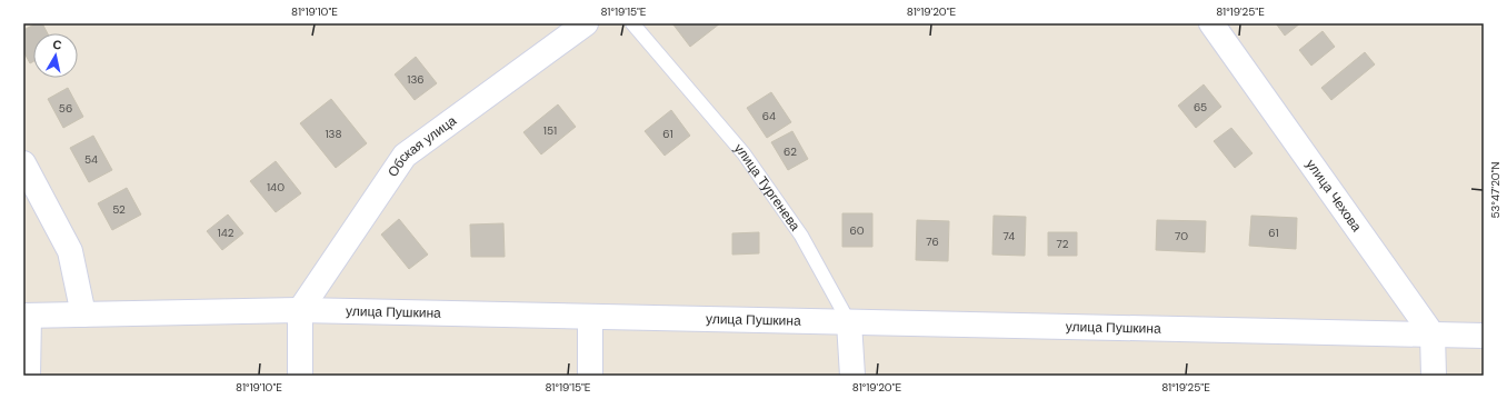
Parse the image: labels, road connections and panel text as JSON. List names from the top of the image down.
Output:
{
  "streets": {
    "street": [
      "Обская улица",
      "улица Тургенева",
      "улица Чехова",
      "улица Пушкина"
    ]
  },
  "crossings": [
    ["Обская улица", "улица Пушкина"],
    ["улица Тургенева", "улица Пушкина"],
    ["улица Чехова", "улица Пушкина"]
  ],
  "house_numbers": [
    "136",
    "65",
    "56",
    "64",
    "151",
    "138",
    "61",
    "62",
    "54",
    "140",
    "52",
    "60",
    "142",
    "61",
    "74",
    "70",
    "76",
    "72"
  ],
  "north": "top",
  "coordinates": [
    "81°19'10\"E",
    "81°19'15\"E",
    "81°19'20\"E",
    "81°19'25\"E",
    "53°47'20\"N"
  ]
}
